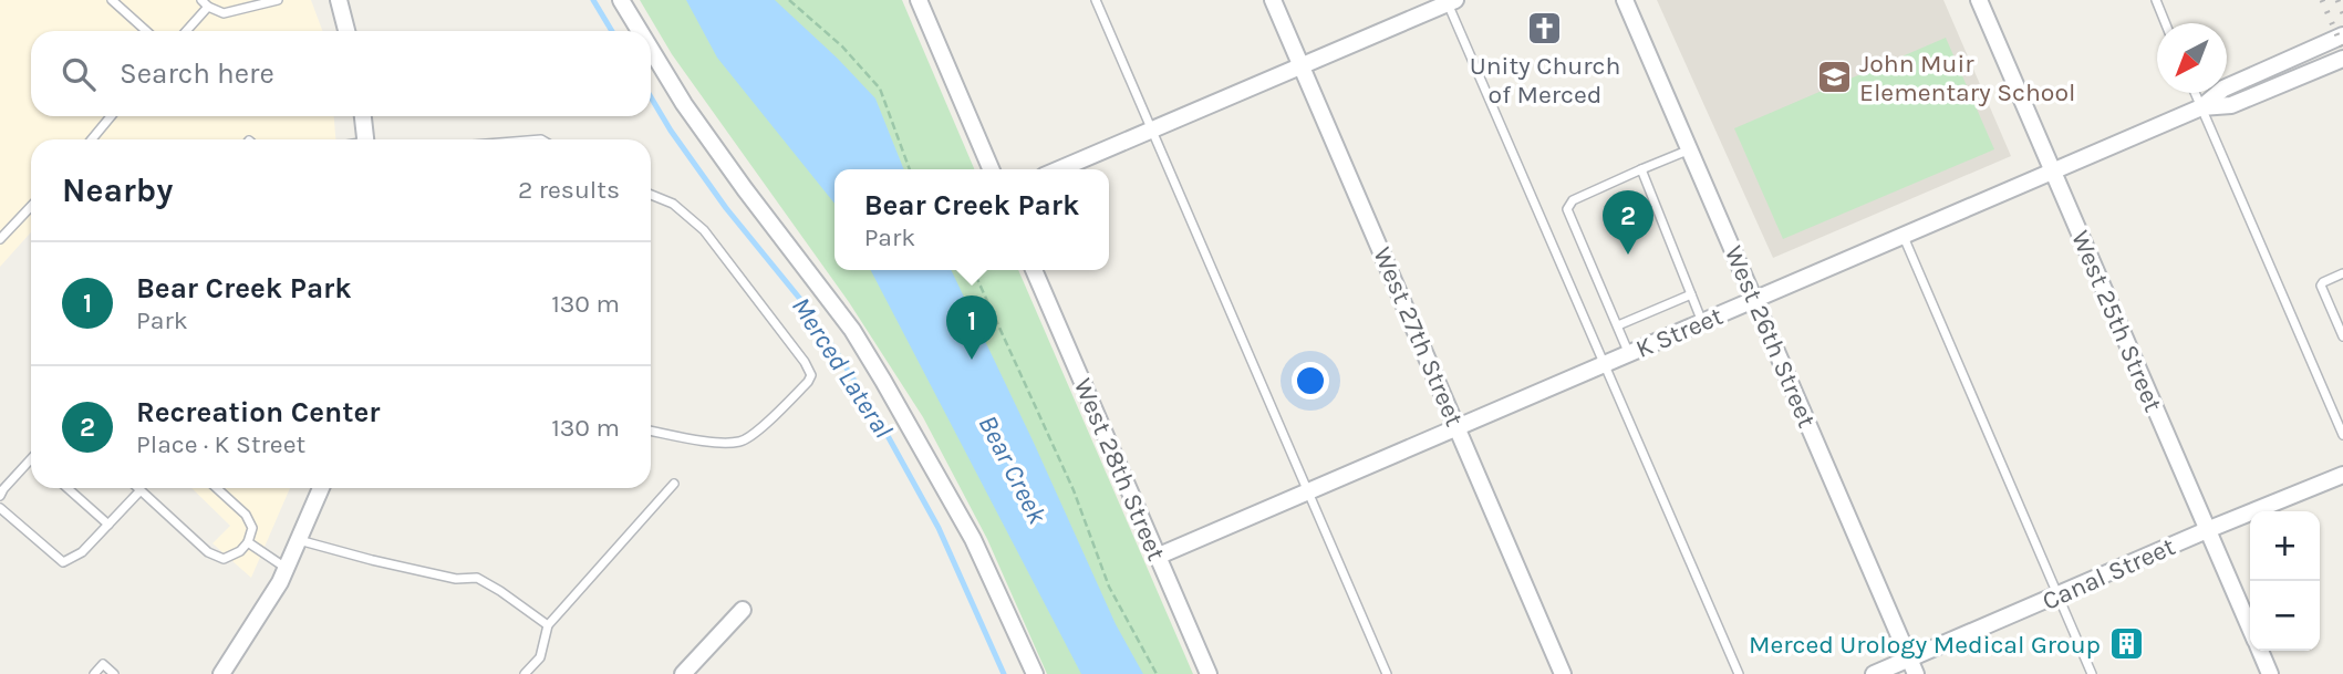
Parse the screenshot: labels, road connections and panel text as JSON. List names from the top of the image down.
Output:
{
  "streets": {
    "street": [
      "West 25th Street",
      "K Street",
      "West 27th Street",
      "West 26th Street",
      "West 28th Street",
      "Canal Street"
    ]
  },
  "crossings": [
    ["West 25th Street", "K Street"],
    ["West 25th Street", "Canal Street"],
    ["K Street", "West 27th Street"],
    ["K Street", "West 26th Street"],
    ["K Street", "West 28th Street"],
    ["West 26th Street", "Canal Street"]
  ],
  "water": ["Merced Lateral", "Bear Creek"],
  "places": {
    "church": ["Unity Church of Merced"],
    "school or university": ["John Muir Elementary School"],
    "building": ["Merced Urology Medical Group"]
  },
  "north": "bottom left",
  "page": {
    "search": "Search here",
    "heading": ["Nearby", "2 results"],
    "popup": ["Bear Creek Park", "Park"],
    "pins": ["2", "1"],
    "list": [
      {
        "mark": "1",
        "name": "Bear Creek Park",
        "note": "Park",
        "value": "130 m"
      },
      {
        "mark": "2",
        "name": "Recreation Center",
        "note": "Place · K Street",
        "value": "130 m"
      }
    ],
    "map_buttons": ["+", "−"]
  }
}
